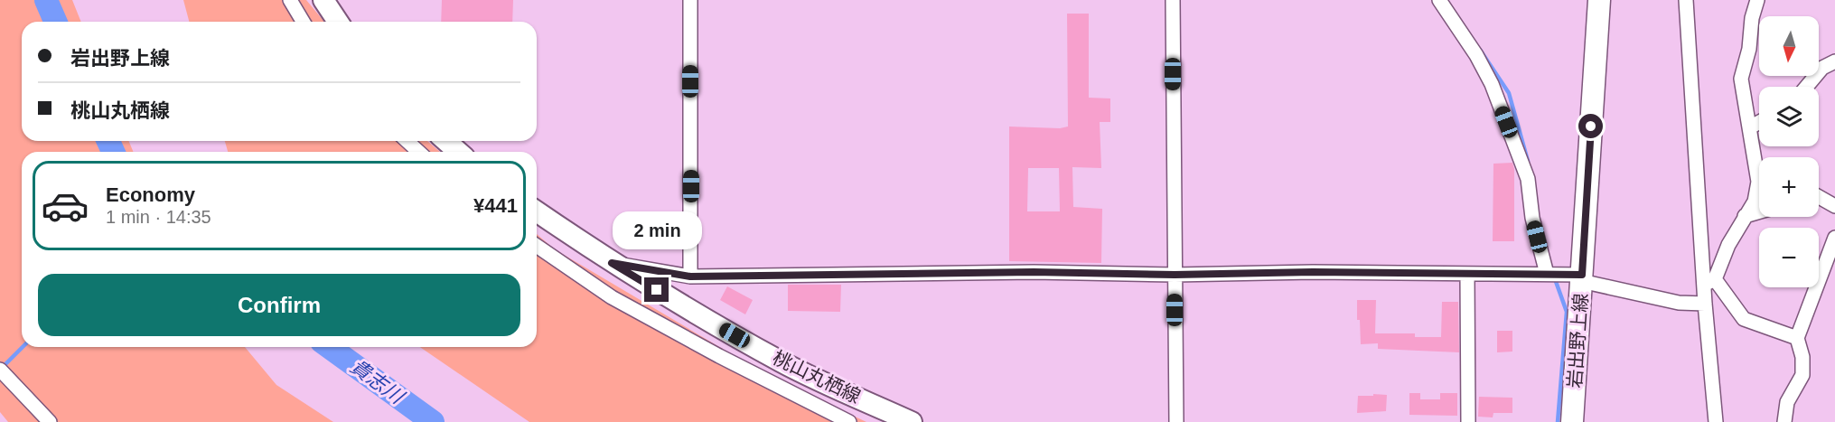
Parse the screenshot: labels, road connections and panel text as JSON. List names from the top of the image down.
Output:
{
  "streets": {
    "main road": ["岩出野上線", "桃山丸栖線"]
  },
  "water": ["貴志川"],
  "north": "bottom",
  "page": {
    "map_buttons": ["+", "−"],
    "banner": ["岩出野上線", "桃山丸栖線"],
    "list": [
      {
        "name": "Economy",
        "note": "1 min · 14:35",
        "value": "¥441"
      }
    ],
    "bubble": "2 min",
    "buttons": "Confirm"
  }
}
